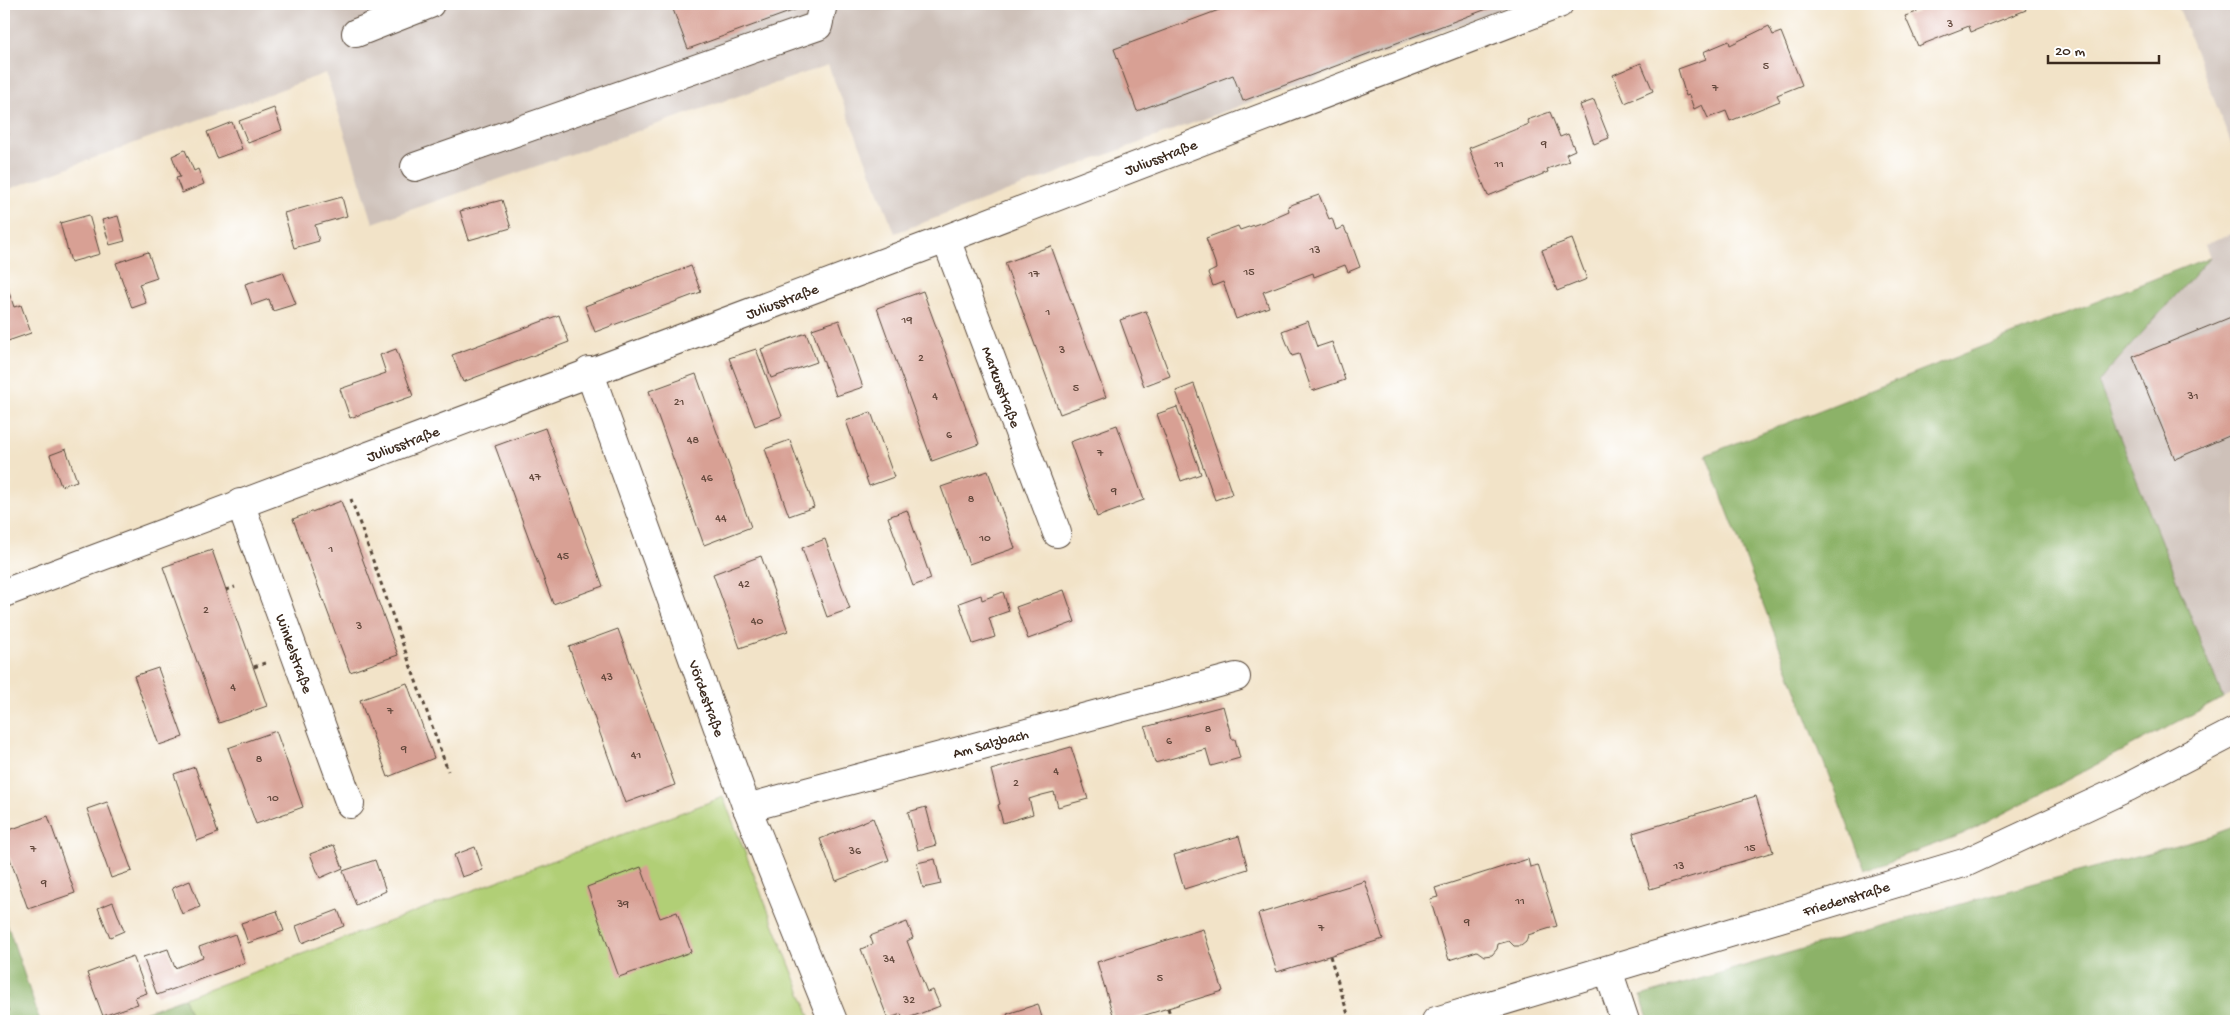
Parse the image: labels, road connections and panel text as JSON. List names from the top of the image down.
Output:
{
  "streets": {
    "street": [
      "Juliusstraße",
      "Markusstraße",
      "Winkelstraße",
      "Vördestraße",
      "Am Salzbach",
      "Friedenstraße"
    ]
  },
  "crossings": [
    ["Juliusstraße", "Markusstraße"],
    ["Juliusstraße", "Winkelstraße"],
    ["Juliusstraße", "Vördestraße"],
    ["Vördestraße", "Am Salzbach"]
  ],
  "house_numbers": [
    "3",
    "5",
    "7",
    "9",
    "11",
    "13",
    "15",
    "17",
    "1",
    "19",
    "3",
    "2",
    "5",
    "4",
    "31",
    "21",
    "6",
    "48",
    "7",
    "47",
    "46",
    "9",
    "8",
    "44",
    "10",
    "1",
    "45",
    "42",
    "2",
    "40",
    "3",
    "43",
    "4",
    "7",
    "8",
    "6",
    "9",
    "41",
    "8",
    "4",
    "2",
    "10",
    "15",
    "7",
    "36",
    "13",
    "9",
    "11",
    "39",
    "9",
    "7",
    "34",
    "5",
    "32"
  ],
  "scale_bar": "20 m"
}
